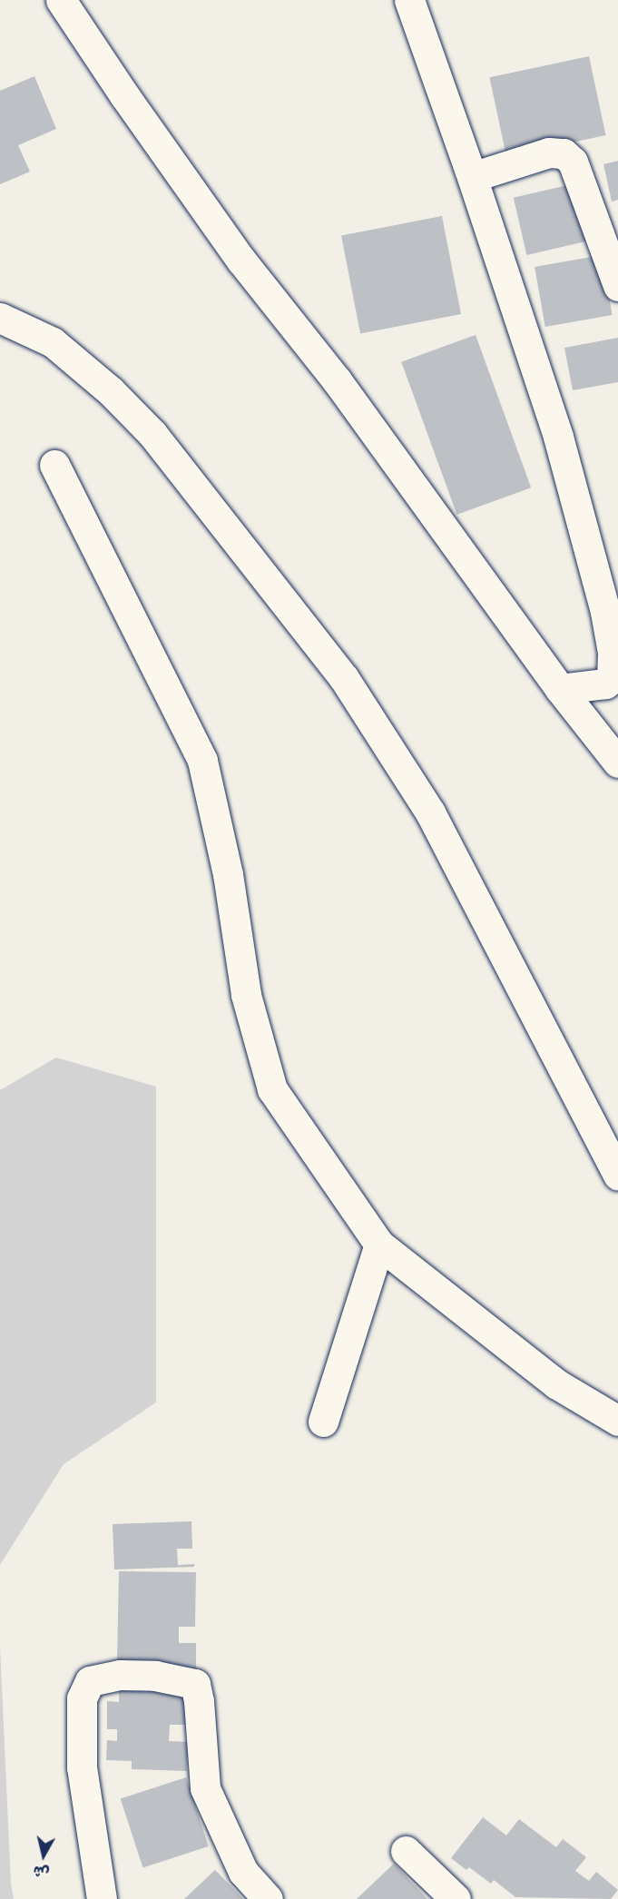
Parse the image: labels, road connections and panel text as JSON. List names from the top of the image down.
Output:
{
  "north": "bottom"
}
